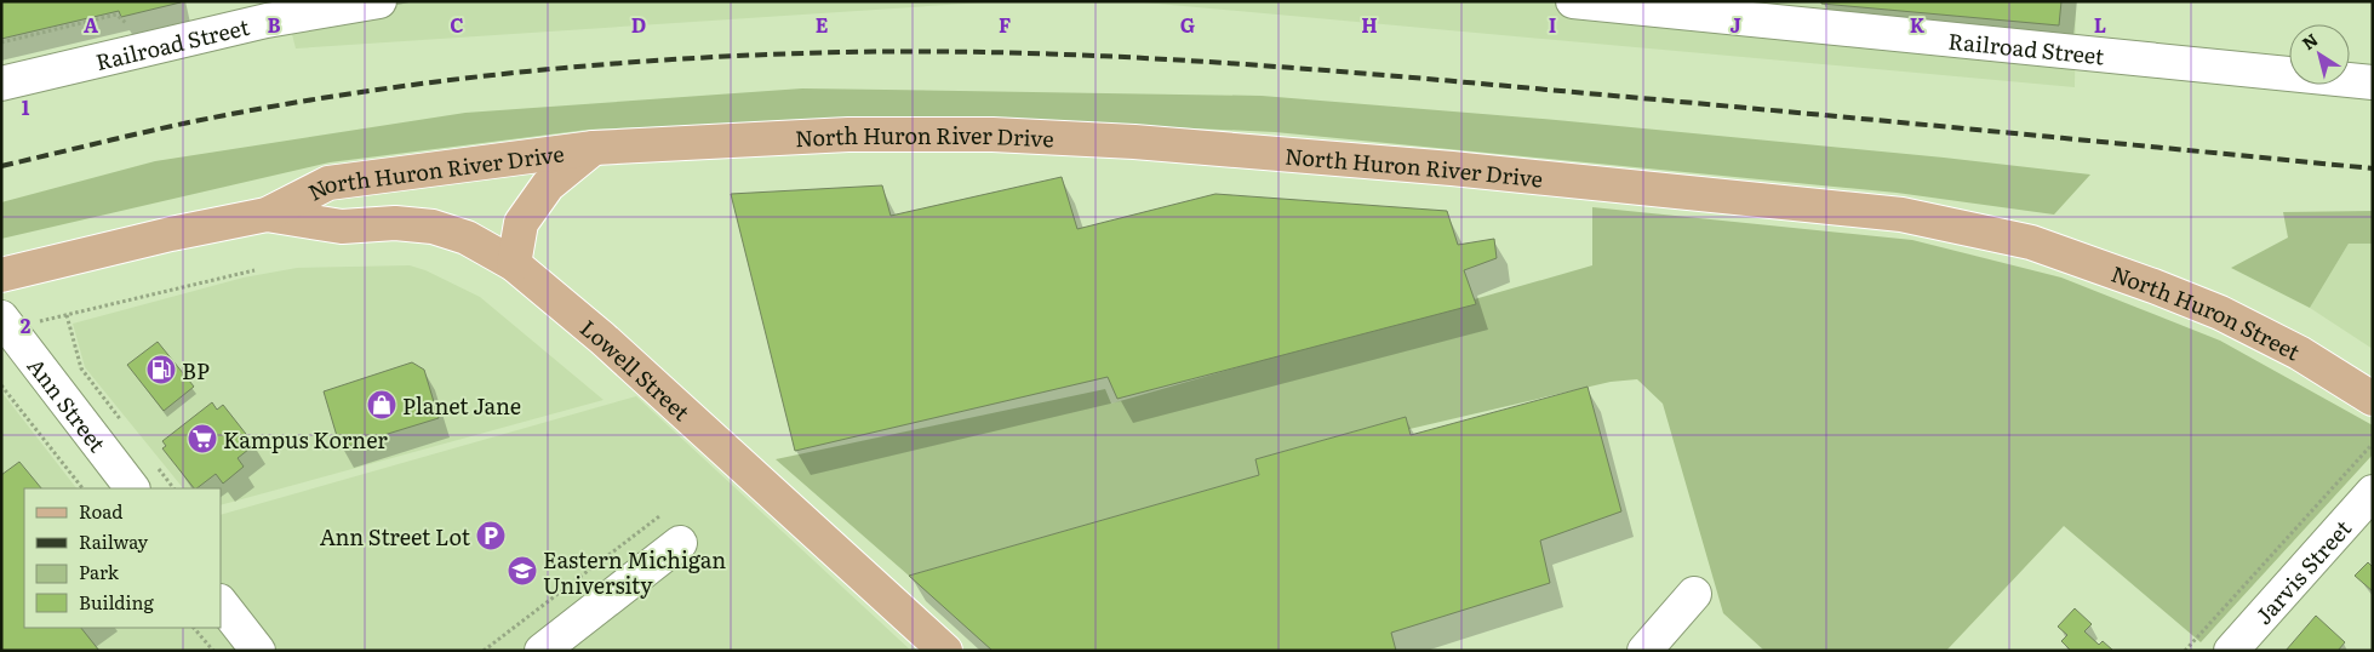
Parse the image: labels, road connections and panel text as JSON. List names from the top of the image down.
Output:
{
  "streets": {
    "main road": ["North Huron River Drive", "North Huron Street", "Lowell Street"],
    "street": ["Railroad Street", "Ann Street", "Jarvis Street"]
  },
  "crossings": [
    ["North Huron River Drive", "North Huron Street"],
    ["North Huron River Drive", "Lowell Street"]
  ],
  "places": {
    "fuel station": ["BP"],
    "shop": ["Planet Jane"],
    "supermarket": ["Kampus Korner"],
    "parking": ["Ann Street Lot"],
    "school or university": ["Eastern Michigan University"]
  },
  "legend": [
    "Road",
    "Railway",
    "Park",
    "Building"
  ],
  "north": "top left",
  "grid": {
    "columns": [
      "A",
      "B",
      "C",
      "D",
      "E",
      "F",
      "G",
      "H",
      "I",
      "J",
      "K",
      "L"
    ],
    "rows": ["1", "2"]
  }
}
